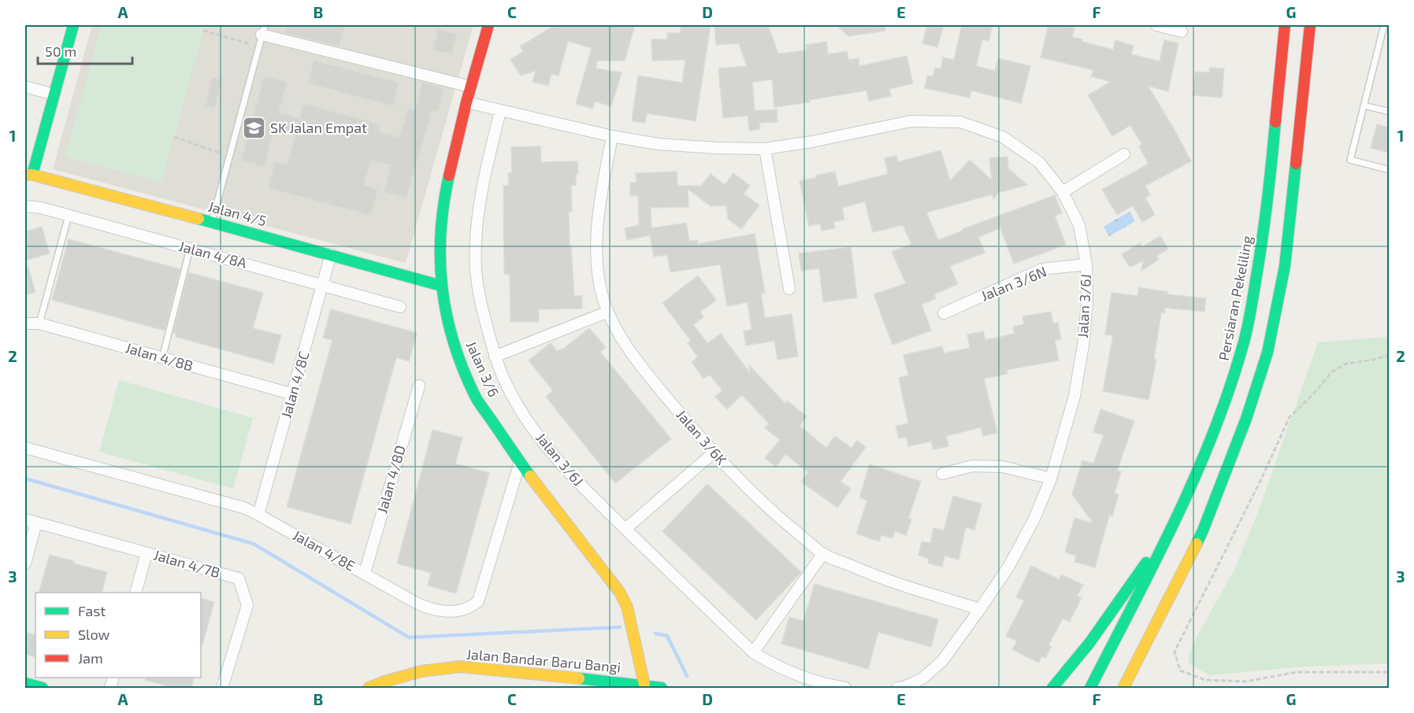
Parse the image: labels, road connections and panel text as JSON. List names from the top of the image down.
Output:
{
  "streets": {
    "street": [
      "Jalan 4/5",
      "Jalan 4/8A",
      "Jalan 3/6N",
      "Persiaran Pekeliling",
      "Jalan 3/6J",
      "Jalan 4/8B",
      "Jalan 3/6",
      "Jalan 4/8C",
      "Jalan 3/6K",
      "Jalan 4/8D",
      "Jalan 4/8E",
      "Jalan 4/7B",
      "Jalan Bandar Baru Bangi"
    ]
  },
  "crossings": [
    ["Jalan 4/5", "Jalan 3/6"],
    ["Jalan 4/5", "Jalan 4/8C"],
    ["Jalan 4/8A", "Jalan 4/8C"],
    ["Jalan 3/6N", "Jalan 3/6J"],
    ["Jalan 3/6J", "Jalan 3/6"],
    ["Jalan 3/6J", "Jalan 3/6K"],
    ["Jalan 4/8B", "Jalan 4/8C"],
    ["Jalan 3/6", "Jalan 4/8E"],
    ["Jalan 3/6", "Jalan Bandar Baru Bangi"],
    ["Jalan 4/8C", "Jalan 4/8E"],
    ["Jalan 4/8D", "Jalan 4/8E"]
  ],
  "places": {
    "school or university": ["SK Jalan Empat"]
  },
  "legend": ["Fast", "Slow", "Jam"],
  "scale_bar": "50 m",
  "grid": {
    "columns": [
      "A",
      "B",
      "C",
      "D",
      "E",
      "F",
      "G"
    ],
    "rows": ["1", "2", "3"]
  }
}
